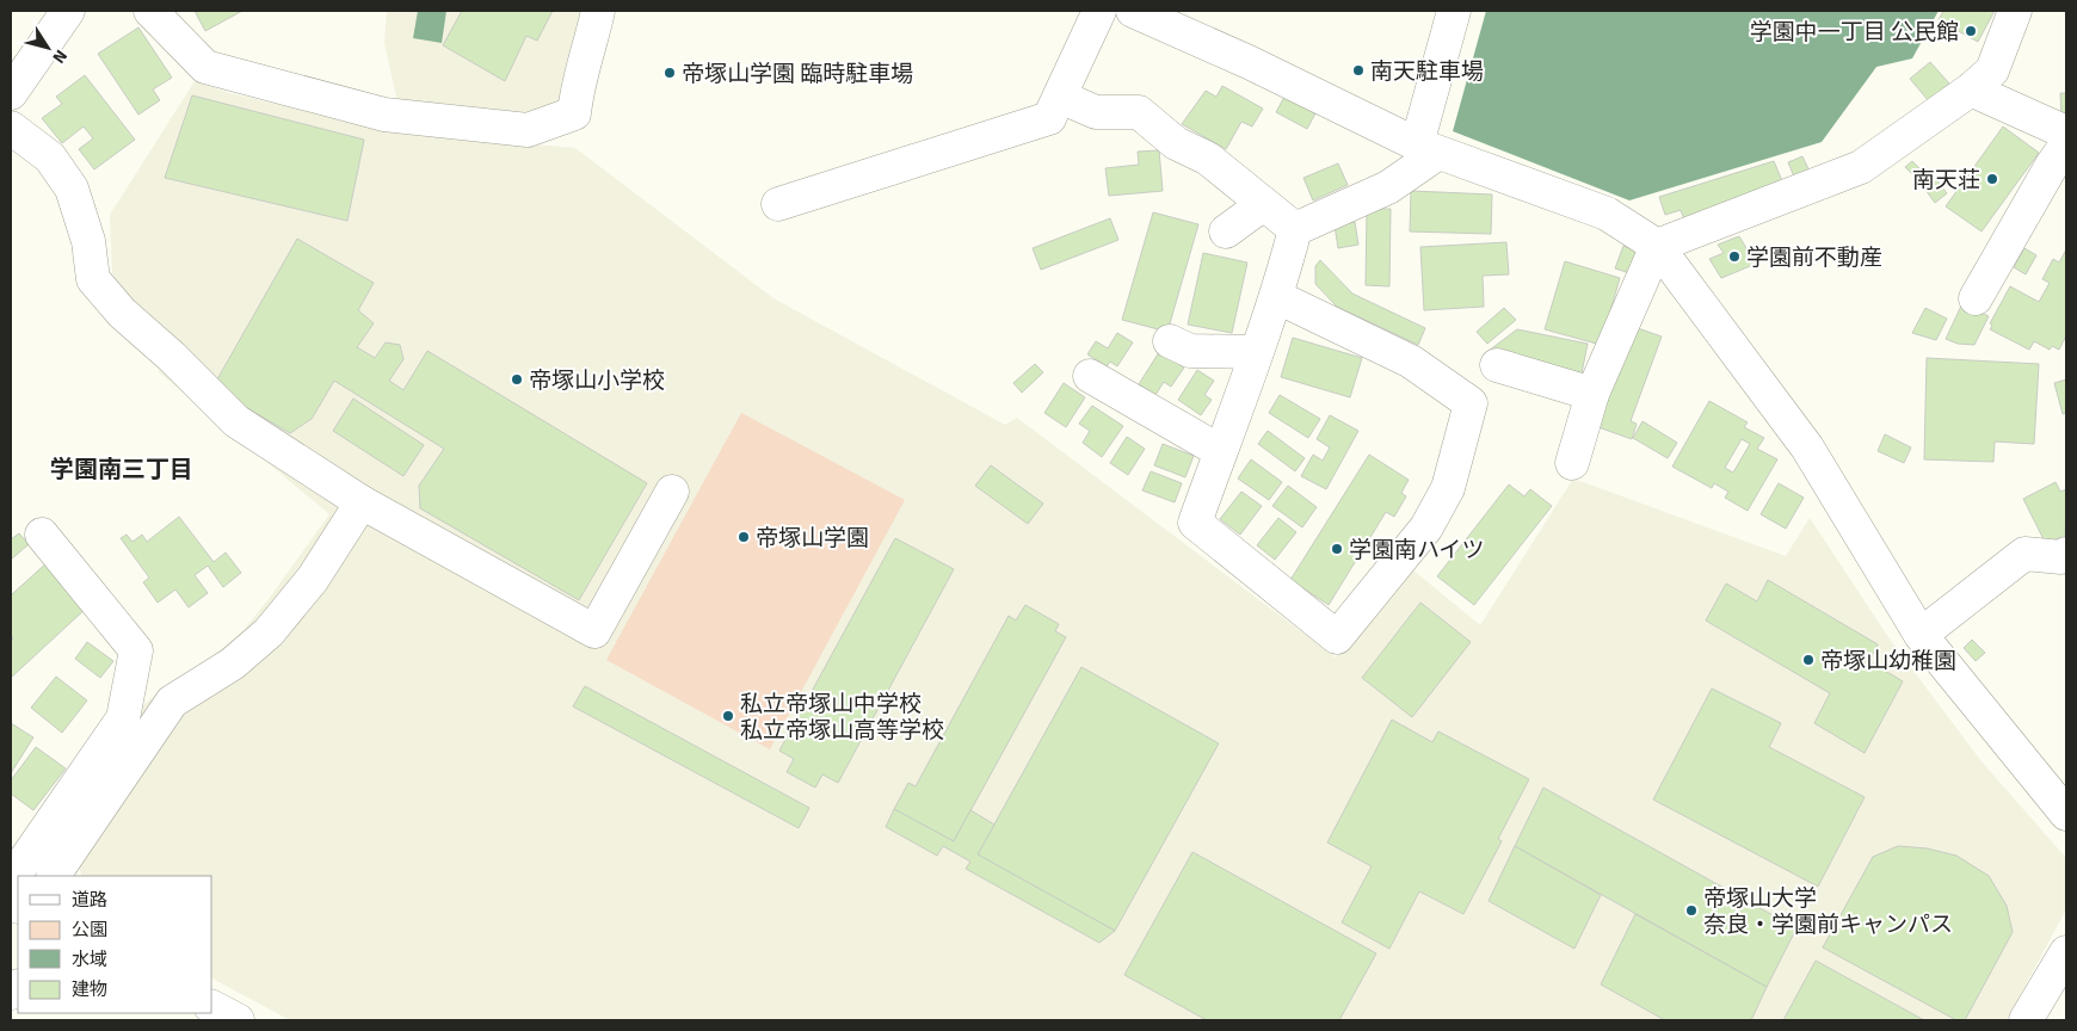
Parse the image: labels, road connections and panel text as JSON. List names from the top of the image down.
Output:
{
  "districts": ["学園南三丁目"],
  "places": [
    "学園中一丁目 公民館",
    "南天駐車場",
    "帝塚山学園 臨時駐車場",
    "南天荘",
    "学園前不動産",
    "帝塚山小学校",
    "帝塚山学園",
    "学園南ハイツ",
    "帝塚山幼稚園",
    "私立帝塚山中学校 私立帝塚山高等学校",
    "帝塚山大学 奈良・学園前キャンパス"
  ],
  "legend": [
    "道路",
    "公園",
    "水域",
    "建物"
  ],
  "north": "bottom right"
}
